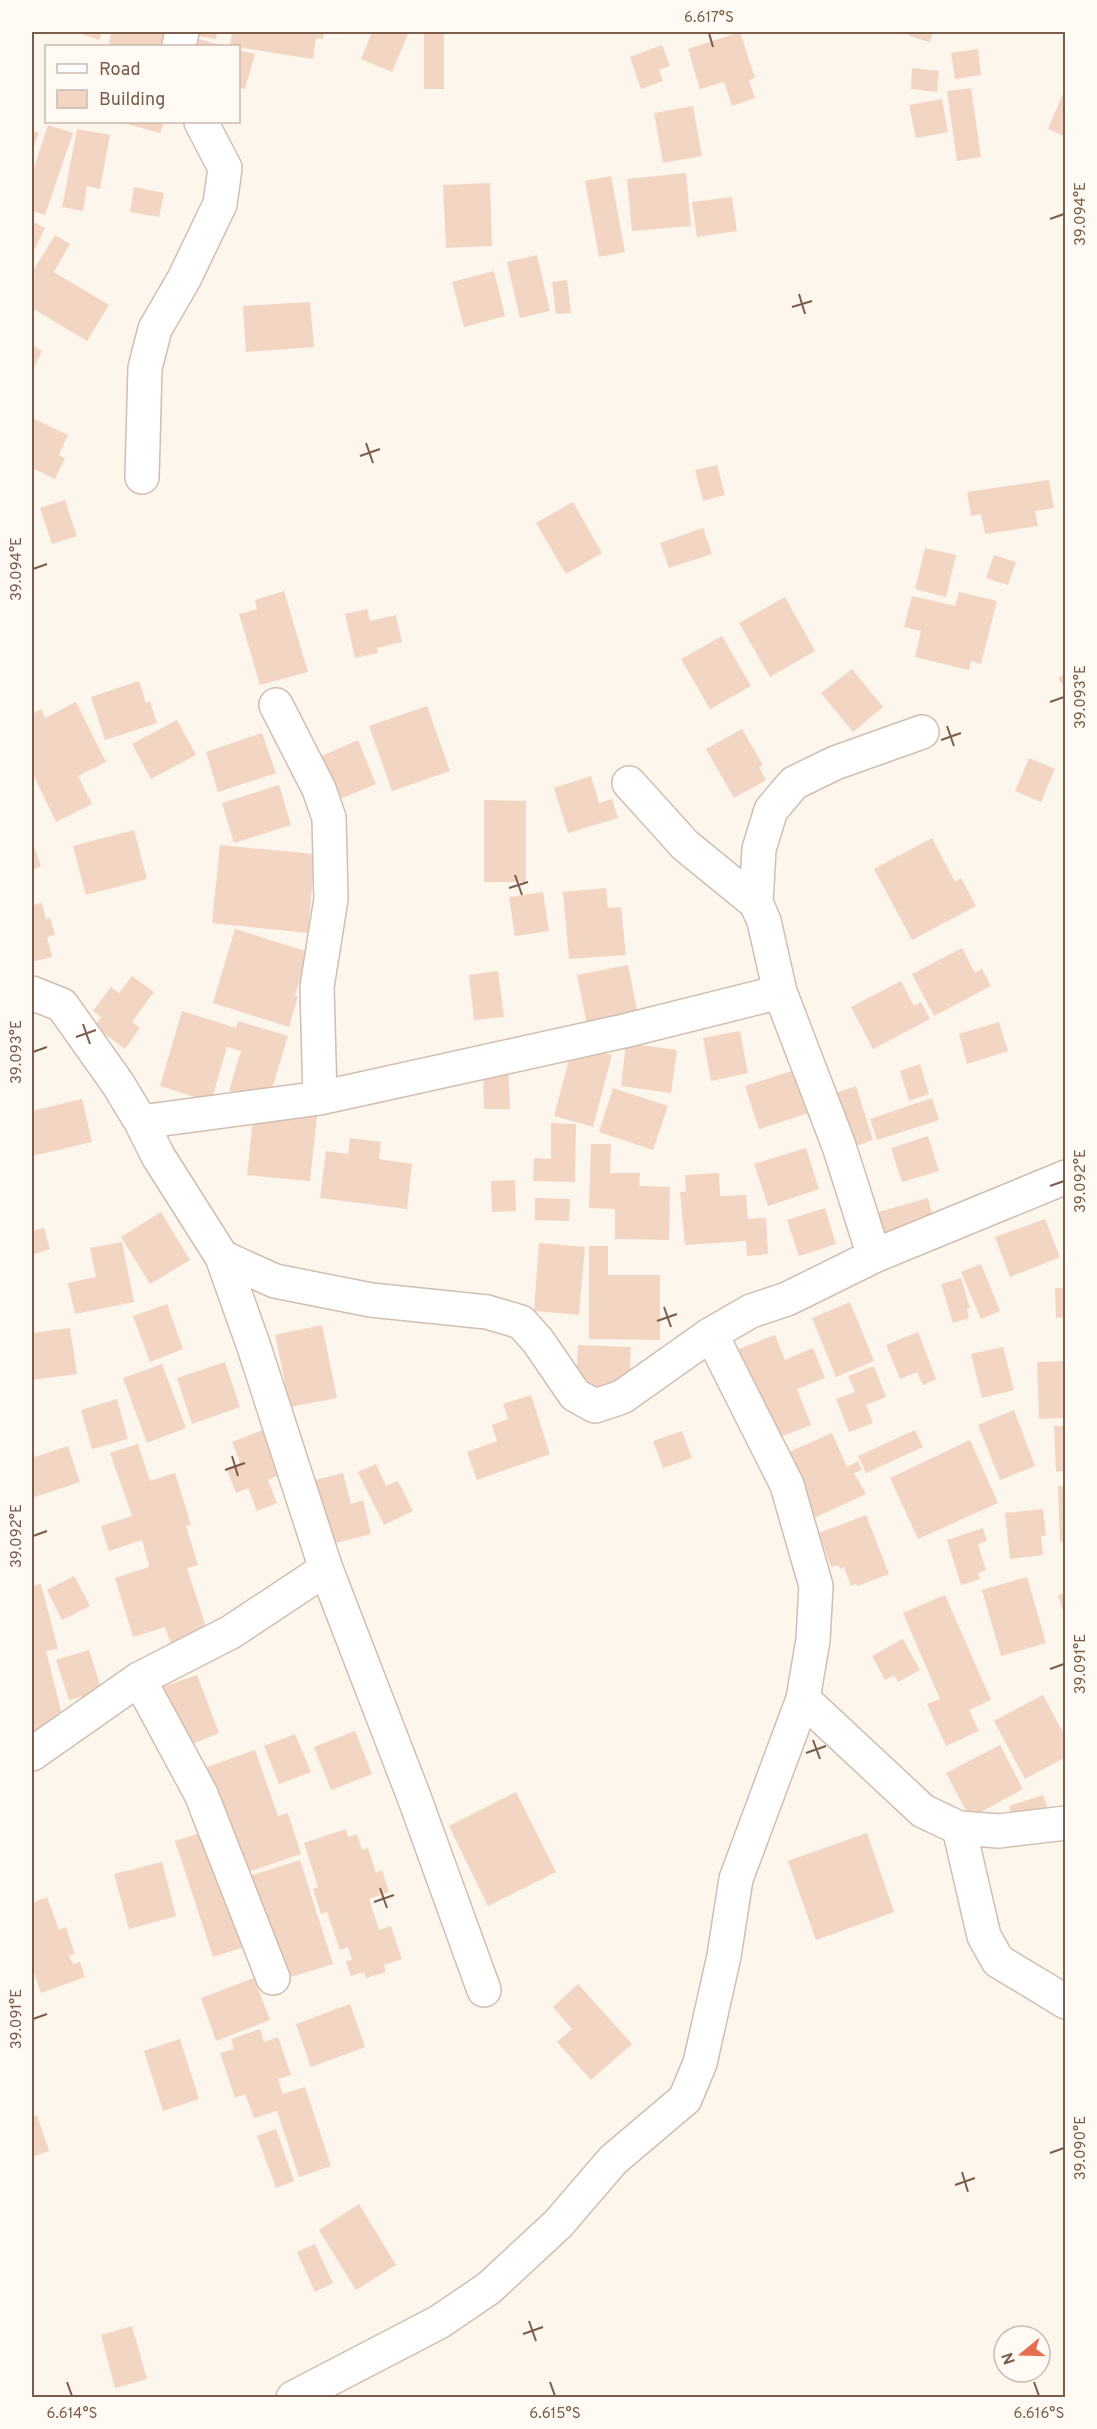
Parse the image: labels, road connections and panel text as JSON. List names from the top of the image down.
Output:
{
  "legend": ["Road", "Building"],
  "north": "left",
  "coordinates": [
    "6.617°S",
    "39.094°E",
    "39.093°E",
    "39.092°E",
    "39.091°E",
    "39.090°E",
    "6.614°S",
    "6.615°S",
    "6.616°S"
  ]
}
